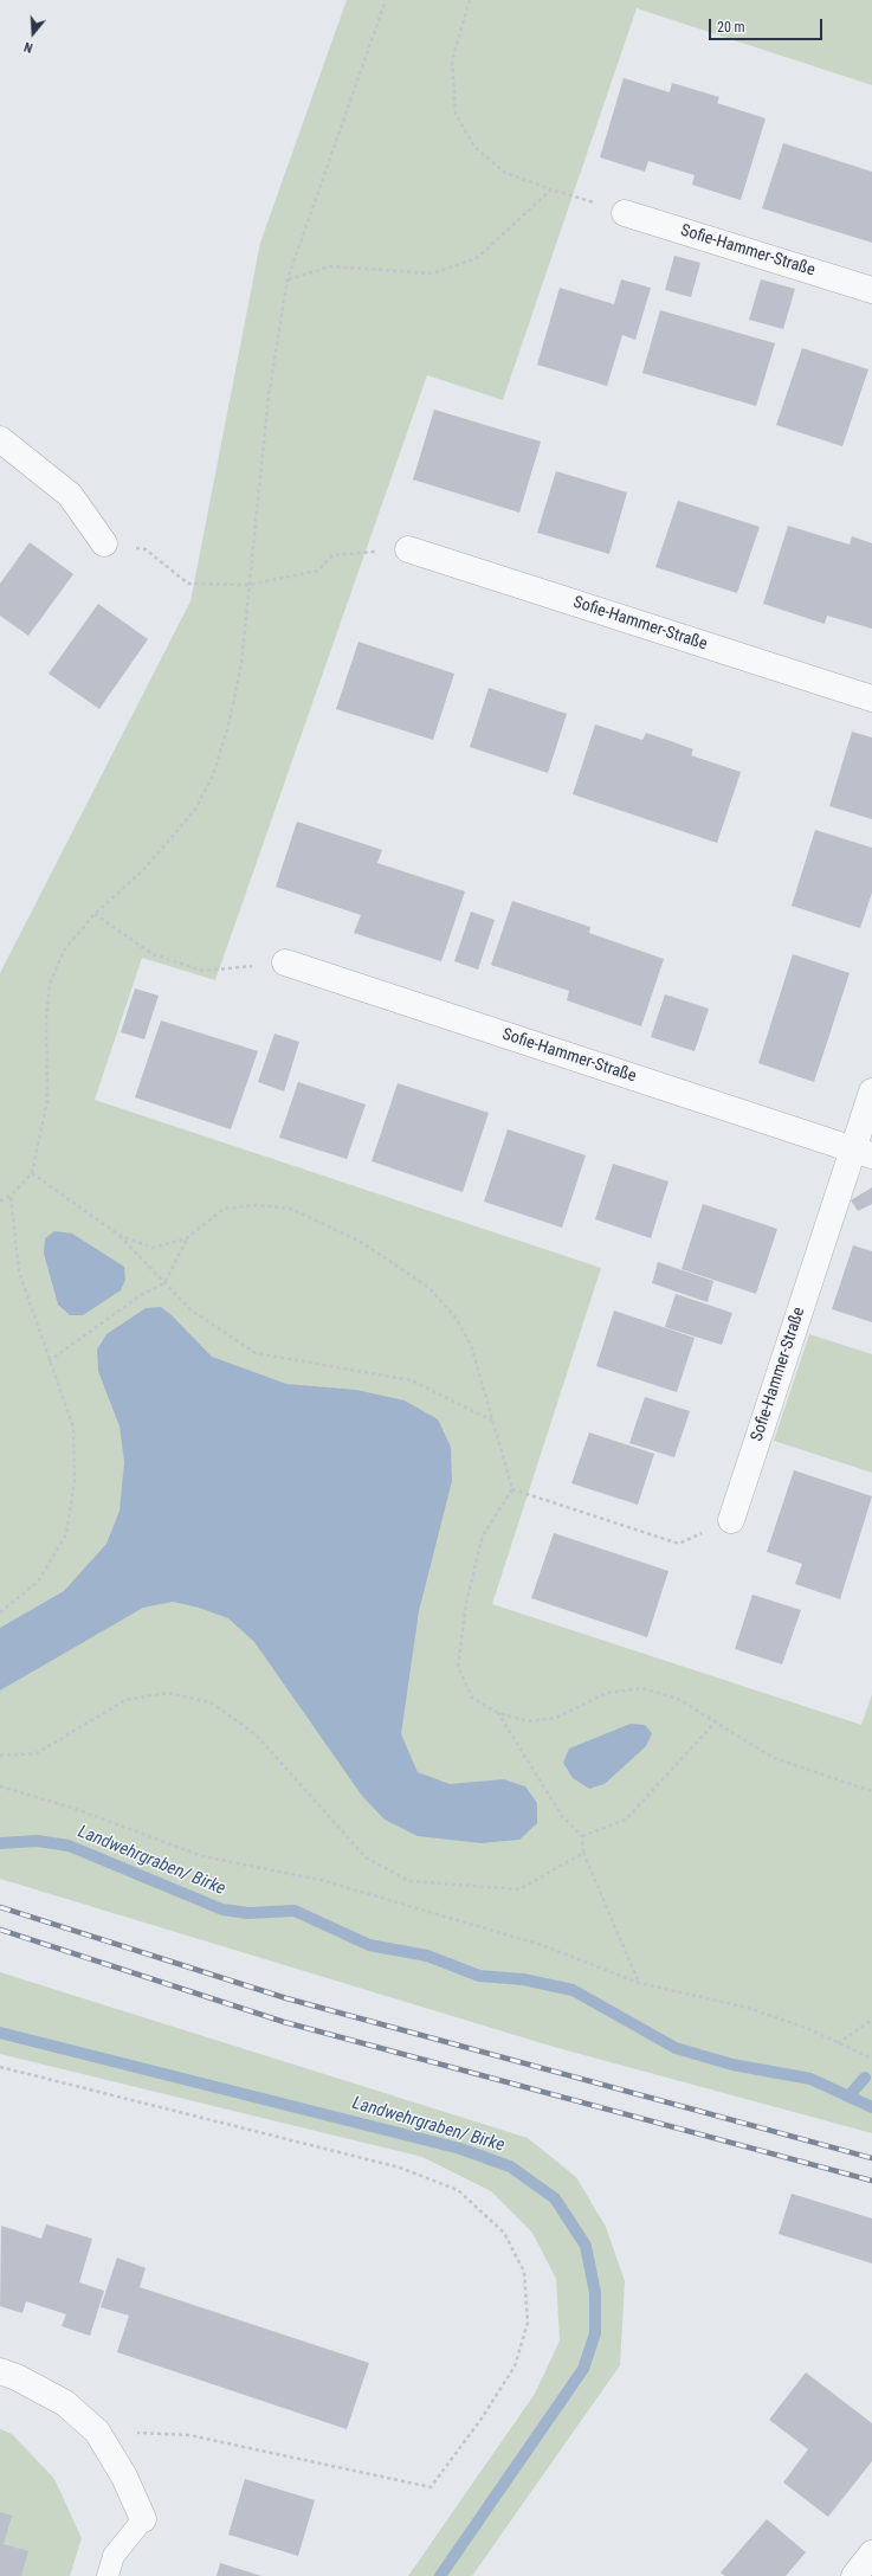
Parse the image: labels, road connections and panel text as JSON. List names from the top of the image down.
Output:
{
  "streets": {
    "street": ["Sofie-Hammer-Straße"]
  },
  "water": ["Landwehrgraben/ Birke"],
  "scale_bar": "20 m",
  "north": "bottom"
}
